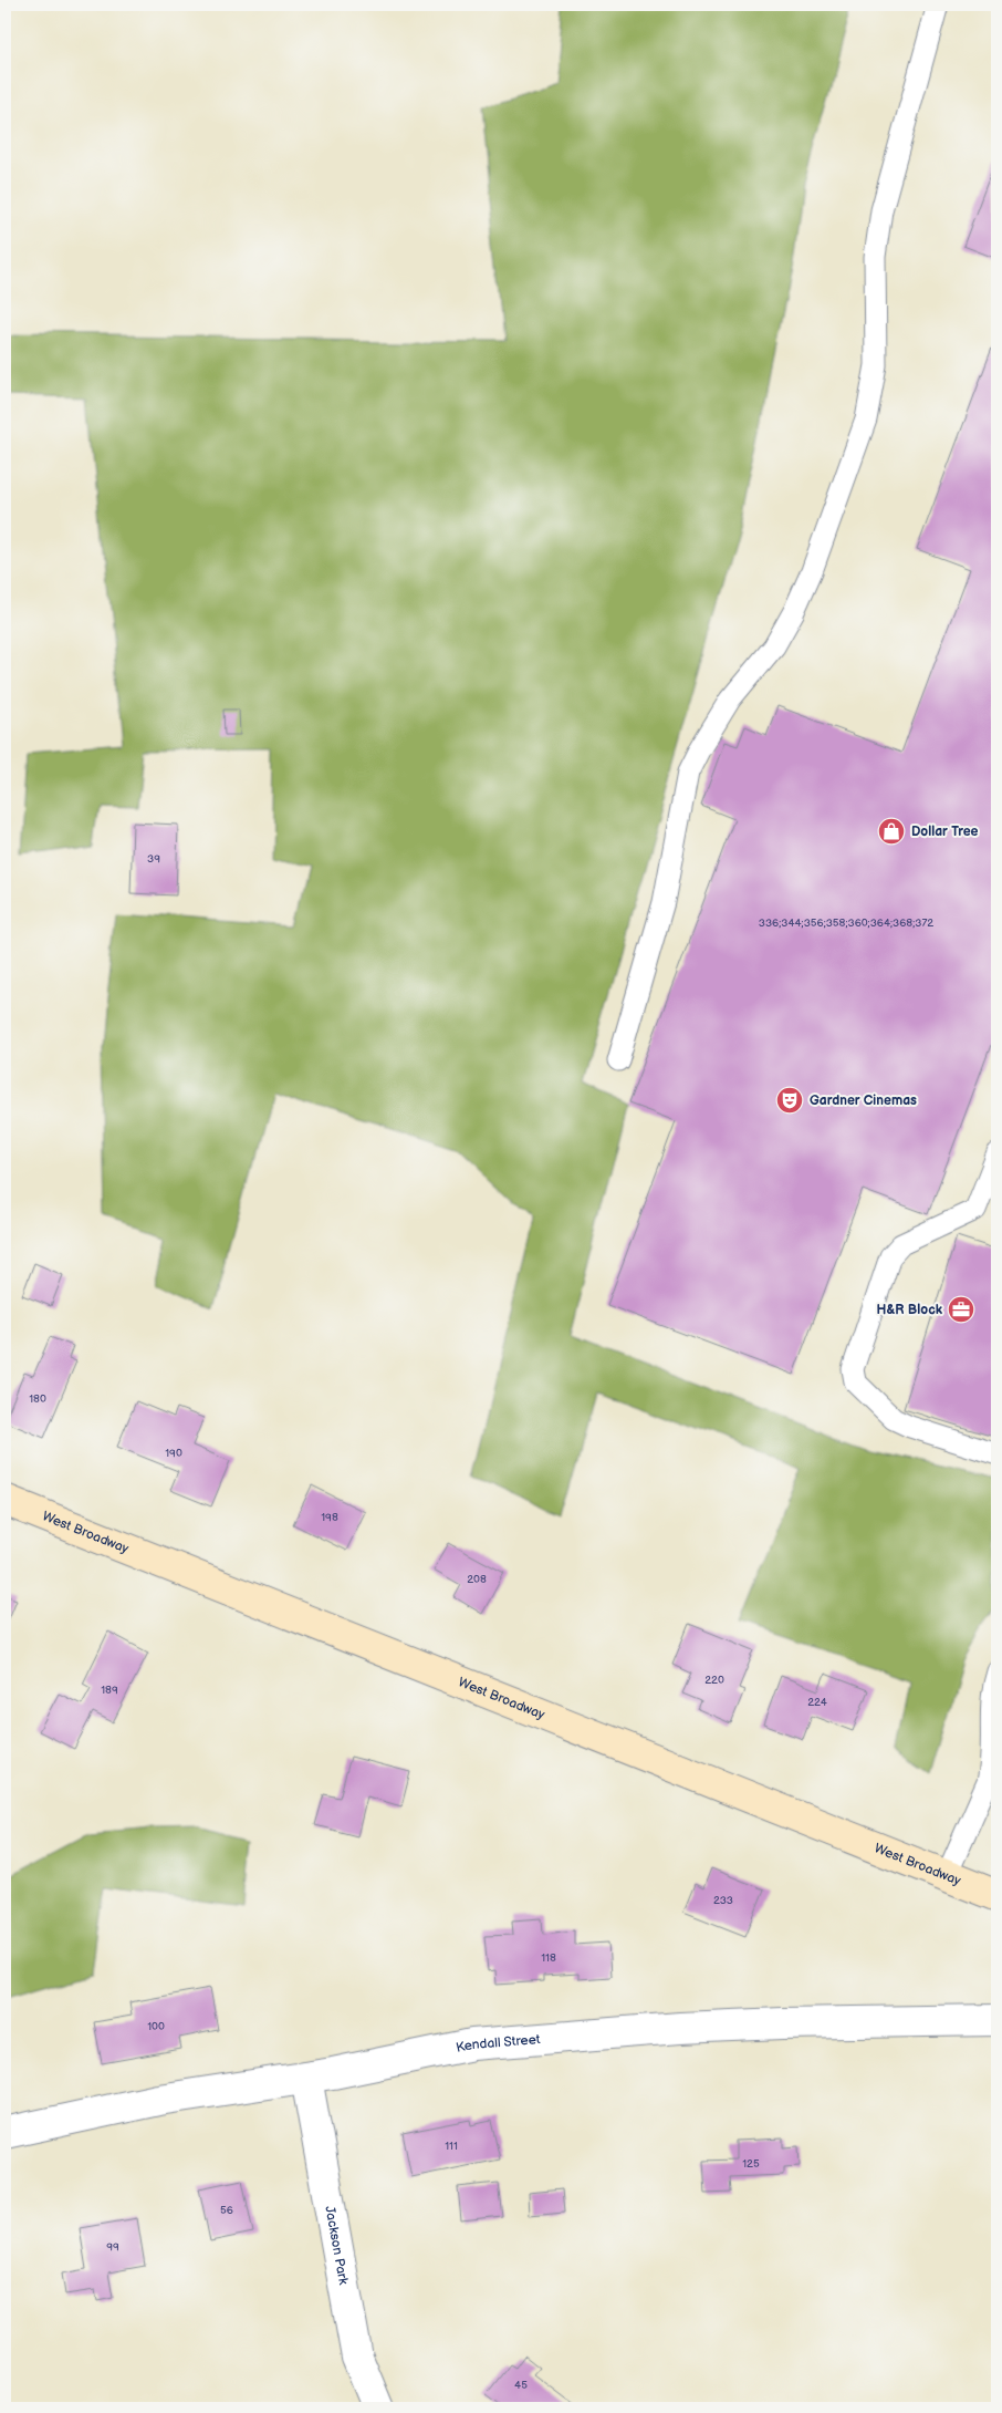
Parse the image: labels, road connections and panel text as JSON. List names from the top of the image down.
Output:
{
  "streets": {
    "main road": ["West Broadway"],
    "street": ["Kendall Street", "Jackson Park"]
  },
  "crossings": [
    ["Kendall Street", "Jackson Park"]
  ],
  "places": {
    "shop": ["Dollar Tree"],
    "theatre": ["Gardner Cinemas"],
    "office": ["H&R Block"]
  },
  "house_numbers": [
    "39",
    "336;344;356;358;360;364;368;372",
    "180",
    "190",
    "198",
    "208",
    "220",
    "189",
    "224",
    "233",
    "118",
    "100",
    "111",
    "125",
    "56",
    "99",
    "45"
  ]
}
